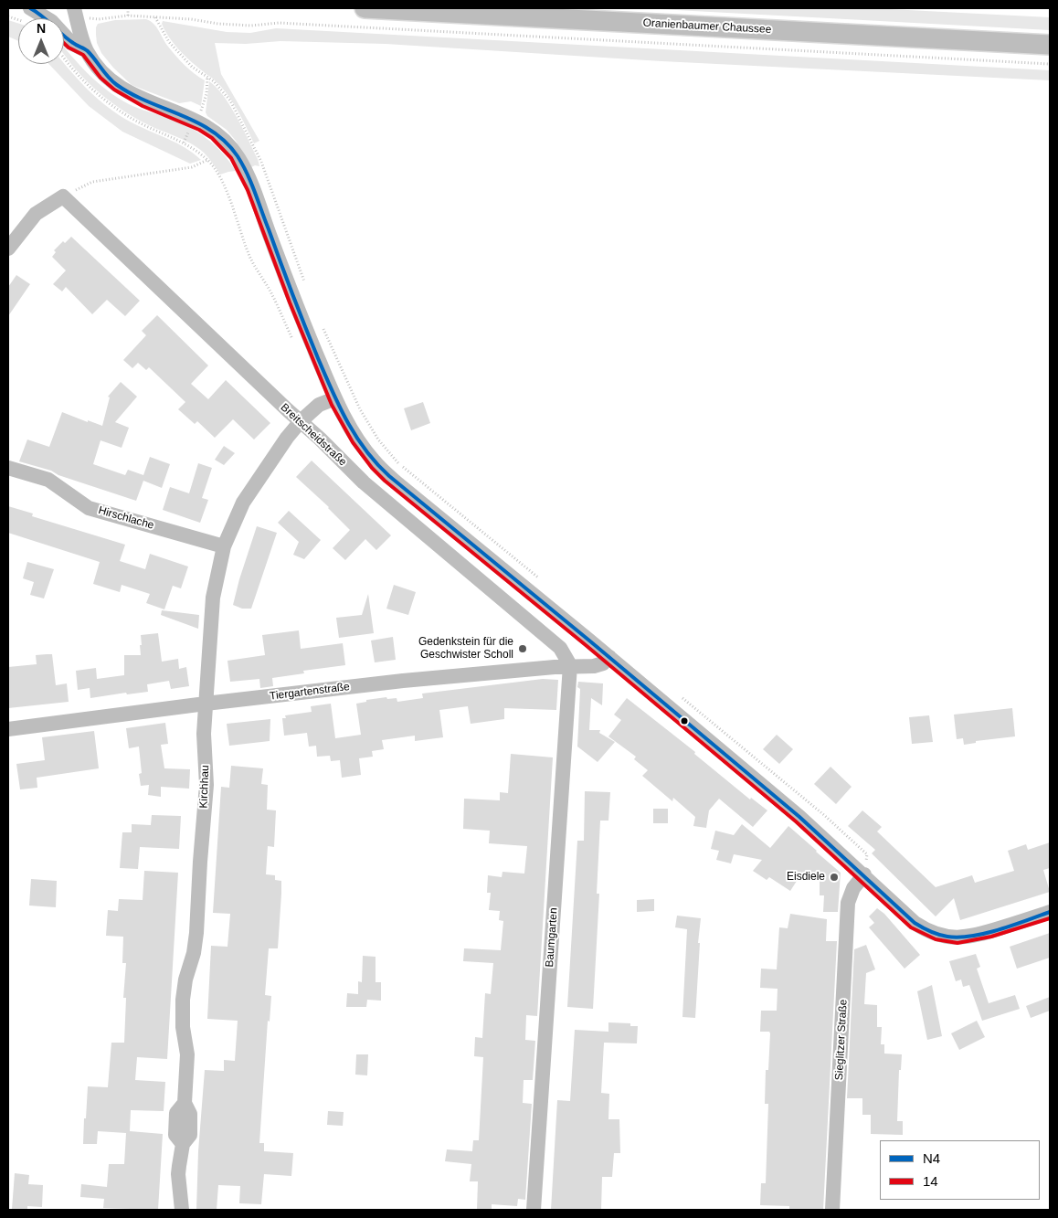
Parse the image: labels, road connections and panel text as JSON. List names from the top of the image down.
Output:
{
  "streets": {
    "main road": ["Oranienbaumer Chaussee"],
    "street": [
      "Breitscheidstraße",
      "Hirschlache",
      "Tiergartenstraße",
      "Kirchhau",
      "Baumgarten",
      "Sieglitzer Straße"
    ]
  },
  "crossings": [
    ["Breitscheidstraße", "Tiergartenstraße"],
    ["Breitscheidstraße", "Kirchhau"],
    ["Breitscheidstraße", "Baumgarten"],
    ["Hirschlache", "Kirchhau"],
    ["Tiergartenstraße", "Kirchhau"],
    ["Tiergartenstraße", "Baumgarten"]
  ],
  "places": ["Gedenkstein für die Geschwister Scholl", "Eisdiele"],
  "lines": ["transit line N4", "transit line 14"],
  "legend": ["N4", "14"],
  "north": "top"
}
